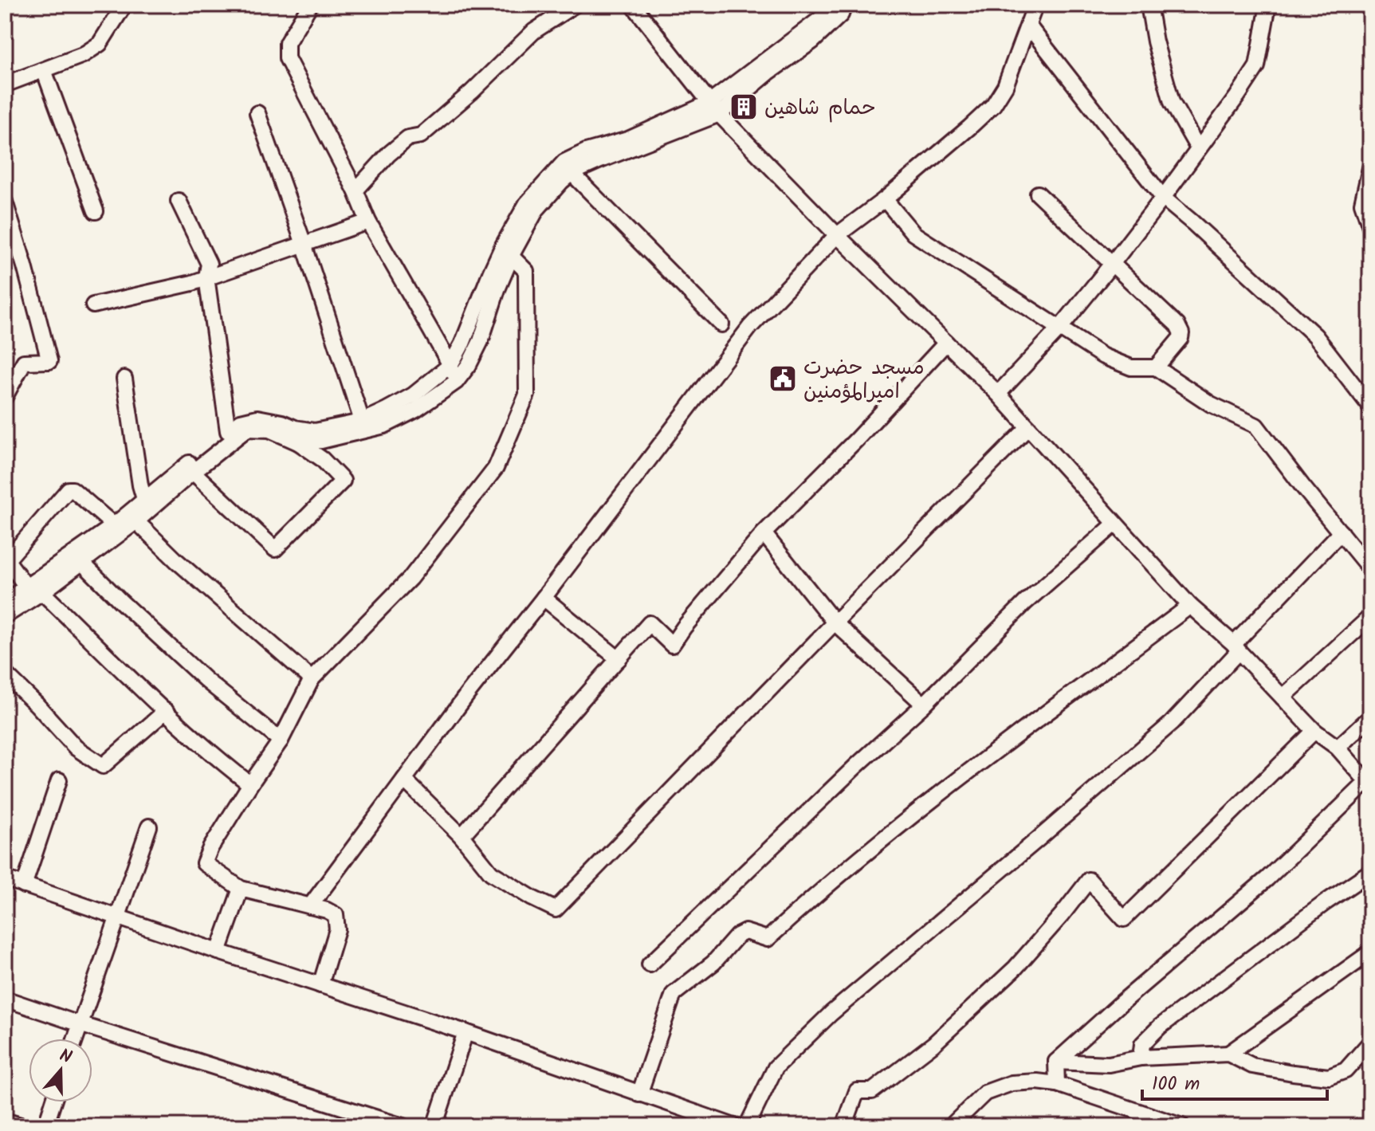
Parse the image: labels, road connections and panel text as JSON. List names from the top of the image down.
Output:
{
  "places": {
    "building": ["حمام شاهین"],
    "public building": ["مسجد حضرت امیرالمؤمنین"]
  },
  "scale_bar": "100 m",
  "north": "top"
}
